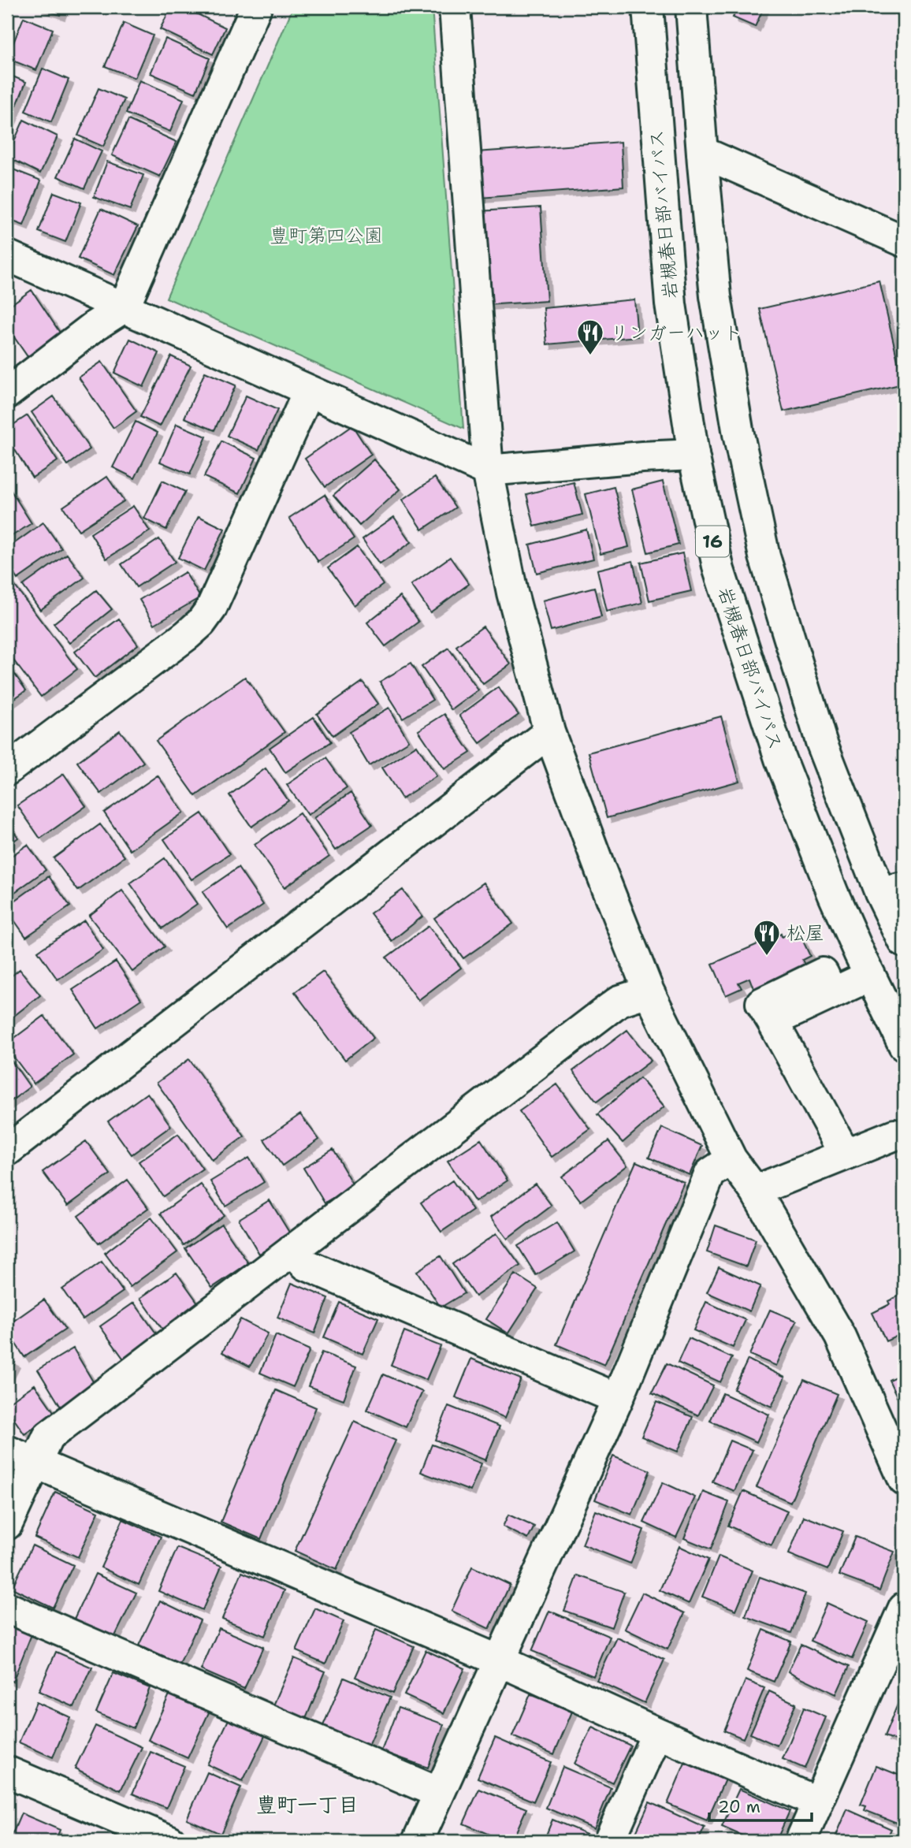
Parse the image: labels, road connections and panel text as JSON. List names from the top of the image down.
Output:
{
  "streets": {
    "main road": ["岩槻春日部バイパス", "16"]
  },
  "districts": ["豊町一丁目"],
  "parks": ["豊町第四公園"],
  "places": {
    "restaurant": ["リンガーハット", "松屋"]
  },
  "scale_bar": "20 m"
}
